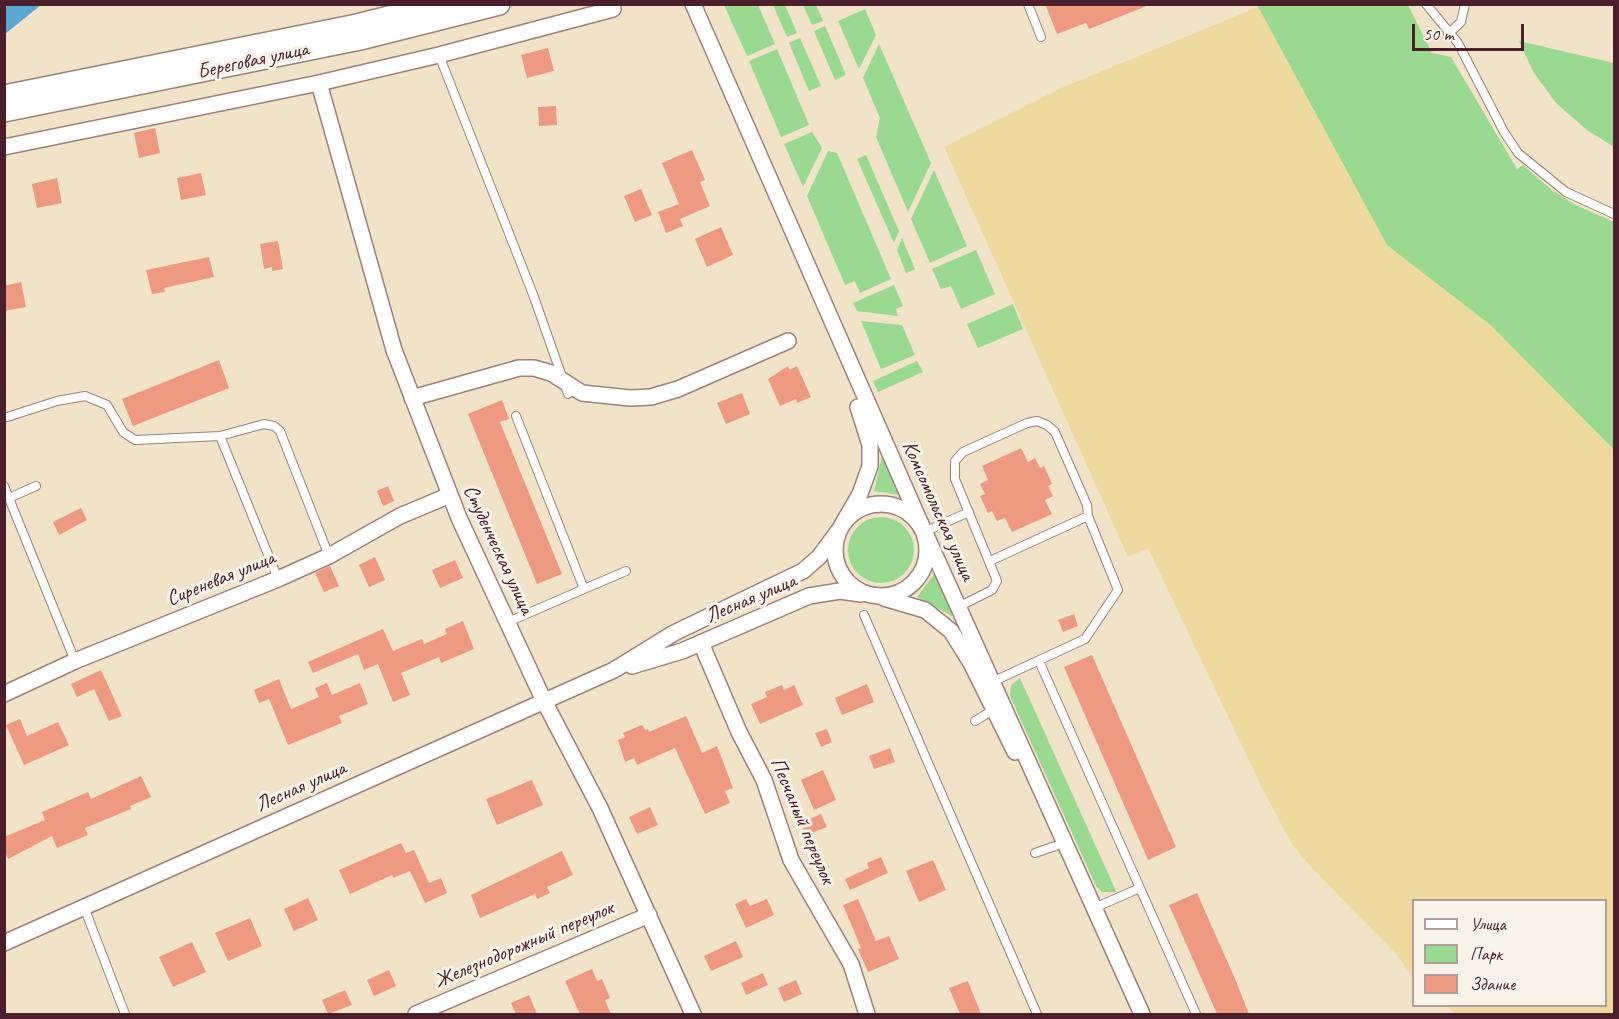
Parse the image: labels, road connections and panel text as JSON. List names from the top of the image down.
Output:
{
  "streets": {
    "main road": ["Береговая улица"],
    "street": [
      "Комсомольская улица",
      "Студенческая улица",
      "Сиреневая улица",
      "Лесная улица",
      "Песчаный переулок",
      "Железнодорожный переулок"
    ]
  },
  "crossings": [
    ["Комсомольская улица", "Лесная улица"],
    ["Студенческая улица", "Сиреневая улица"],
    ["Студенческая улица", "Лесная улица"],
    ["Студенческая улица", "Железнодорожный переулок"],
    ["Лесная улица", "Песчаный переулок"]
  ],
  "legend": ["Улица", "Парк", "Здание"],
  "scale_bar": "50 m"
}
